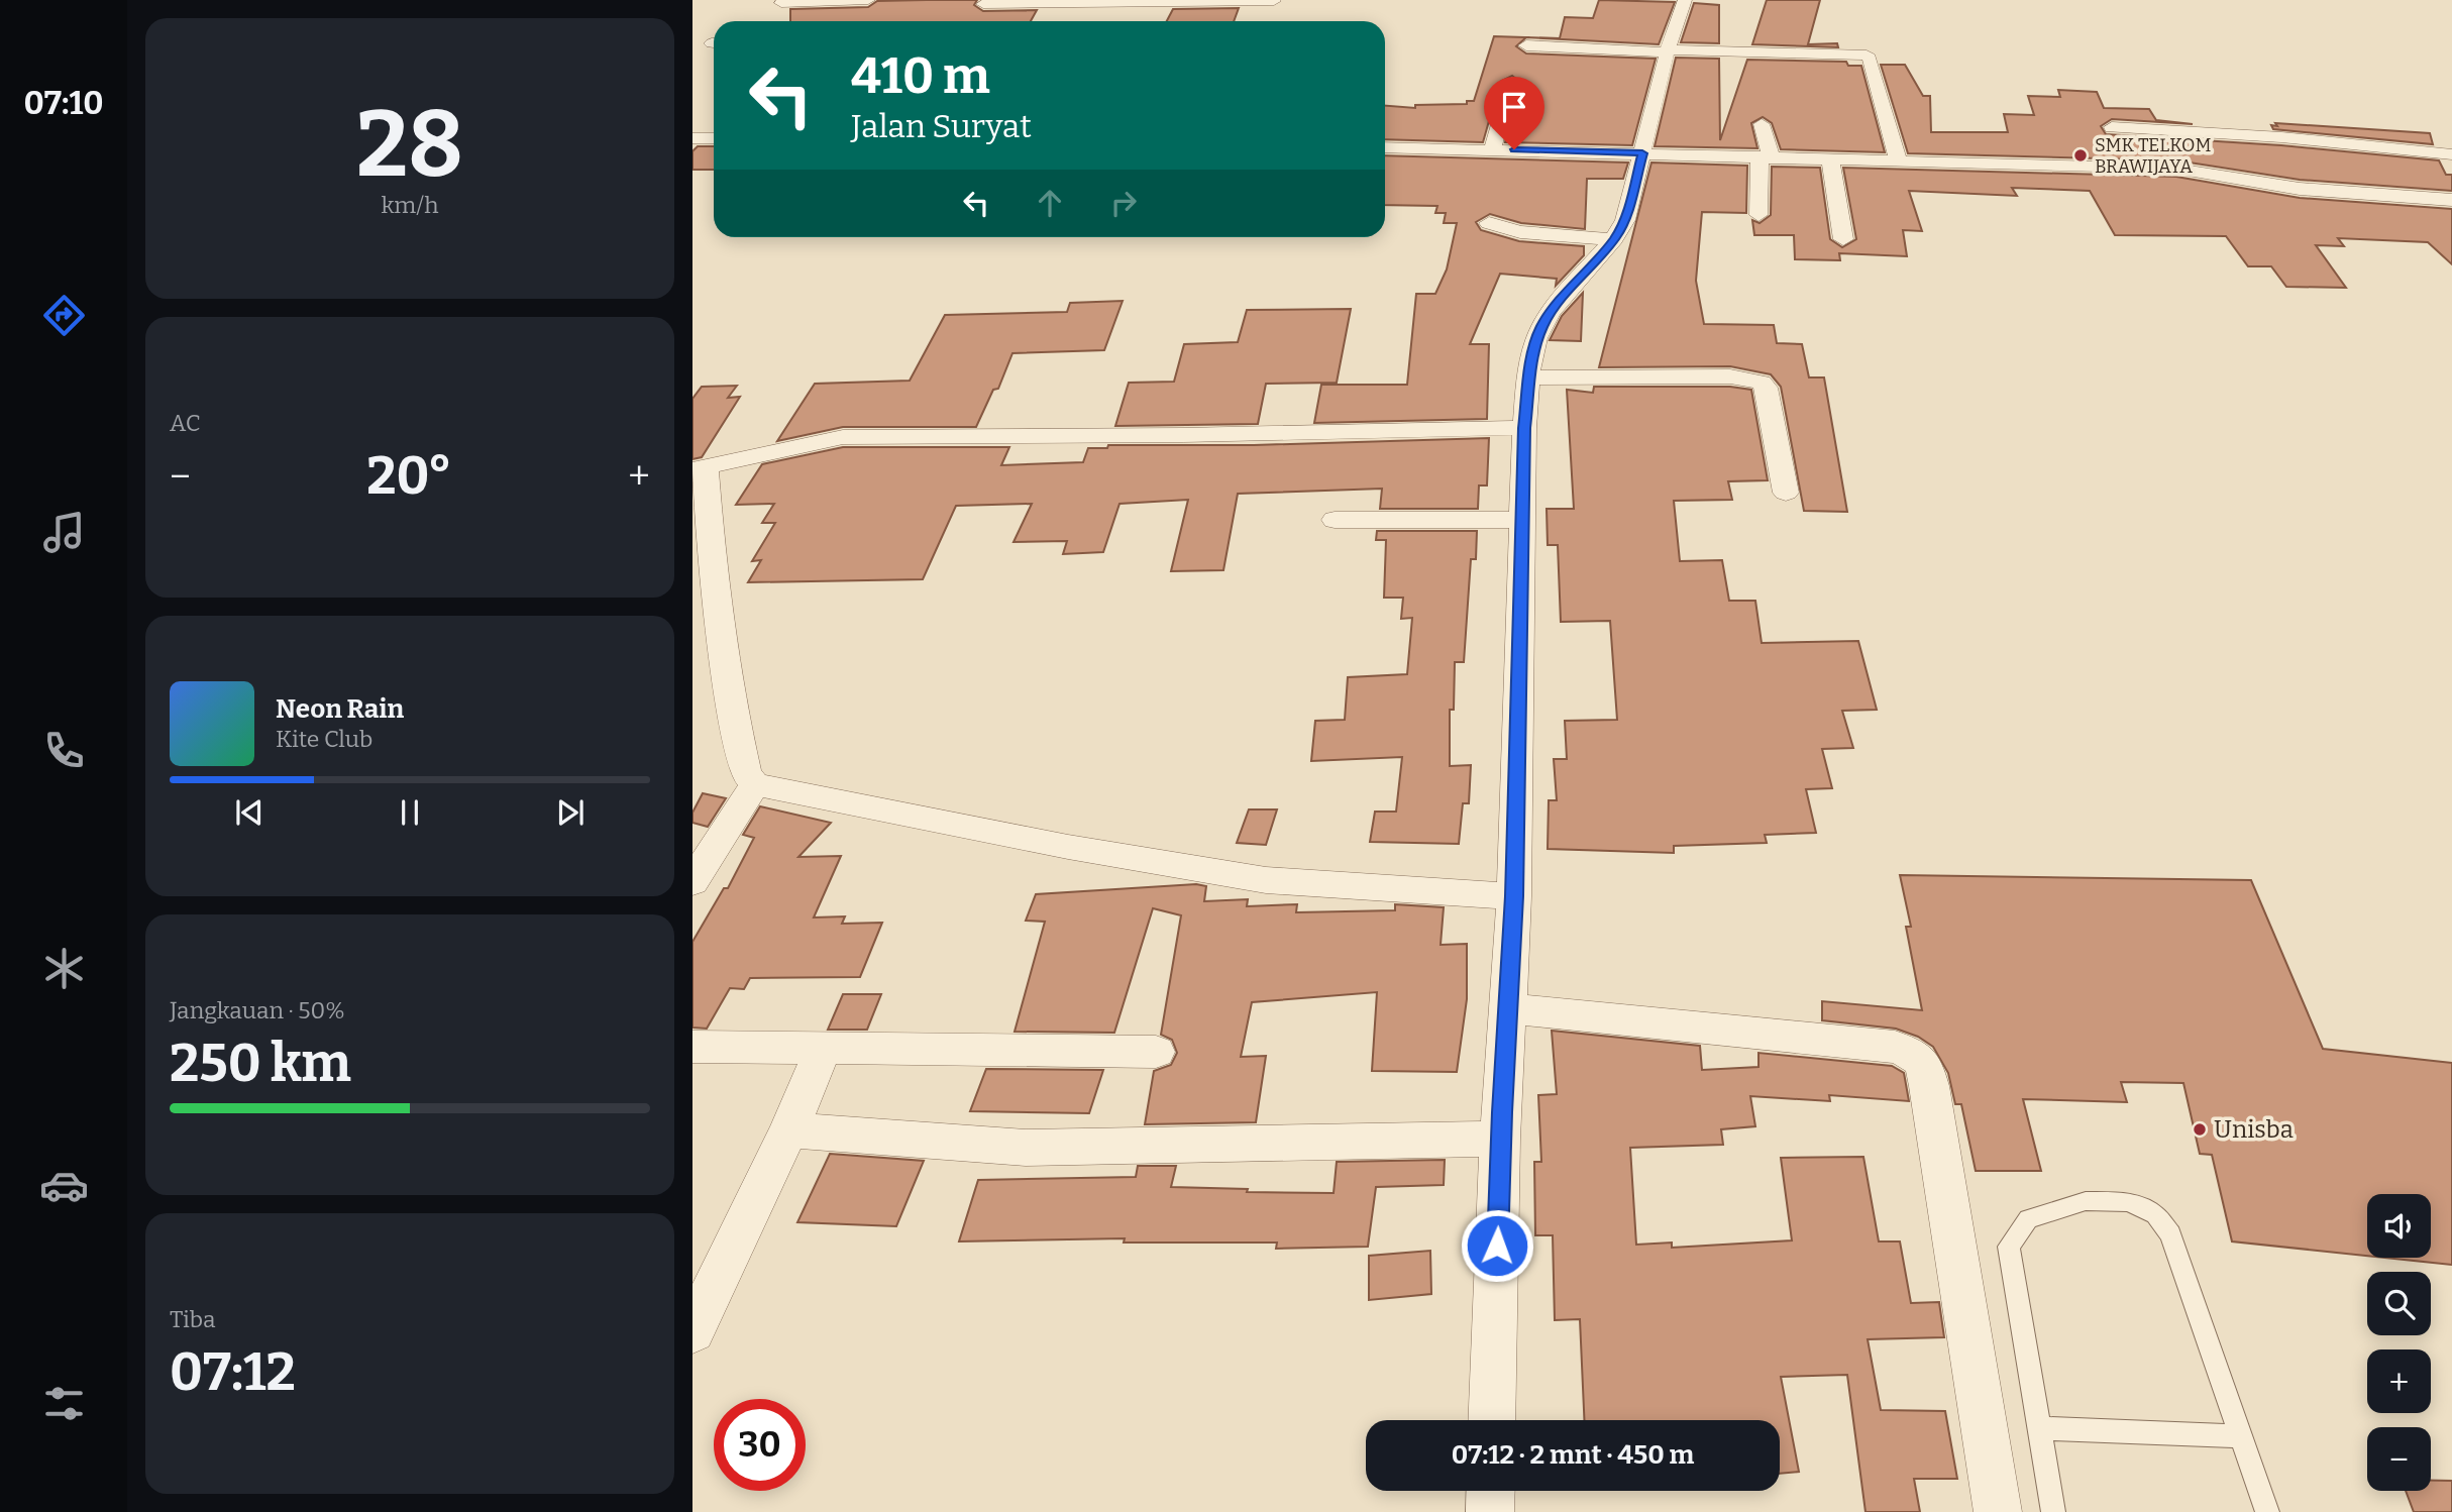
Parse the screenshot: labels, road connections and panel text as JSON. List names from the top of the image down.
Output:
{
  "places": ["SMK TELKOM BRAWIJAYA", "Unisba"],
  "page": {
    "tabs": "07:10",
    "tile": [
      ["28", "km/h"],
      "AC",
      ["Jangkauan · 50%", "250 km"],
      ["Tiba", "07:12"]
    ],
    "turn": ["410 m", "Jalan Suryat"],
    "heat": ["−", "20°", "+"],
    "song": ["Neon Rain", "Kite Club"],
    "map_buttons": ["+", "−"],
    "limit": "30",
    "trip": "07:12 · 2 mnt · 450 m"
  }
}
